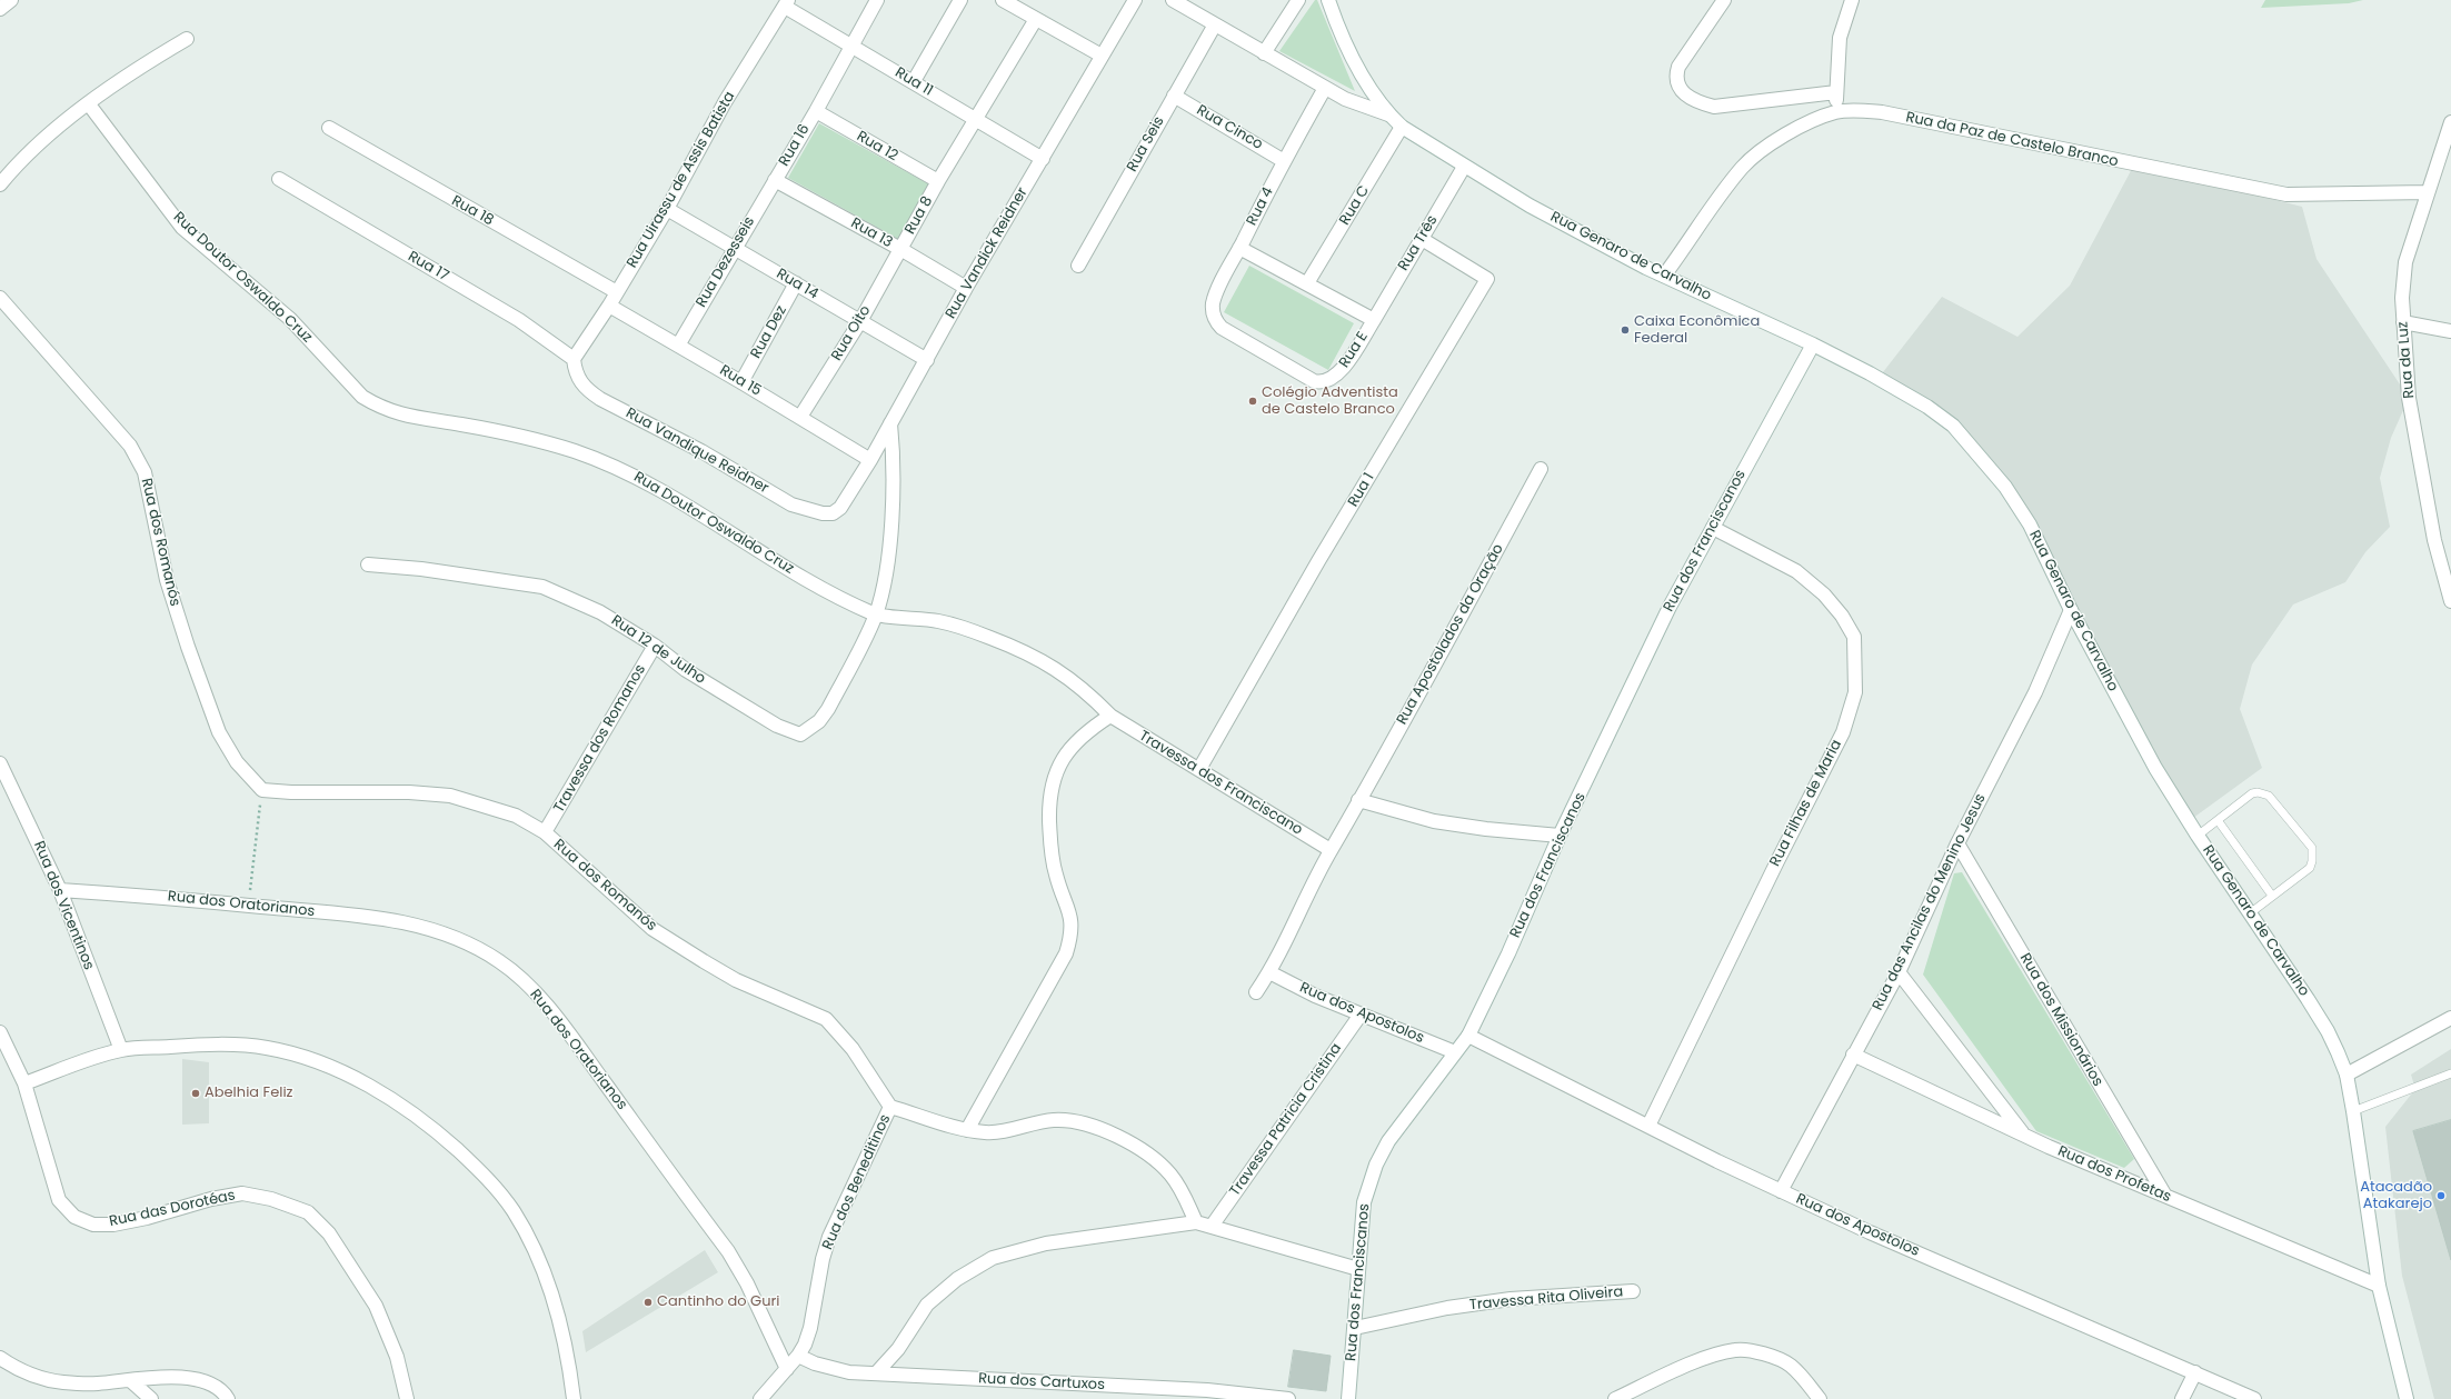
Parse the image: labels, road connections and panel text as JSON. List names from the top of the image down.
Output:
{
  "streets": {
    "street": [
      "Rua 11",
      "Rua Cinco",
      "Rua da Paz de Castelo Branco",
      "Rua Seis",
      "Rua 16",
      "Rua 12",
      "Rua Uirassu de Assis Batista",
      "Rua C",
      "Rua 4",
      "Rua 18",
      "Rua 8",
      "Rua 13",
      "Rua Três",
      "Rua Vandick Reidner",
      "Rua Genaro de Carvalho",
      "Rua Dezesseis",
      "Rua 17",
      "Rua Doutor Oswaldo Cruz",
      "Rua 14",
      "Rua Dez",
      "Rua Oito",
      "Rua E",
      "Rua da Luz",
      "Rua 15",
      "Rua Vandique Reidner",
      "Rua 1",
      "Rua dos Franciscanos",
      "Rua dos Romanós",
      "Rua Apostolados da Oração",
      "Rua 12 de Julho",
      "Travessa dos Romanos",
      "Travessa dos Franciscano",
      "Rua Filhas de Maria",
      "Rua das Ancilas do Menino Jesus",
      "Rua dos Oratorianos",
      "Rua dos Vicentinos",
      "Rua dos Apostolos",
      "Rua dos Missionários",
      "Travessa Patricia Cristina",
      "Rua dos Profetas",
      "Rua dos Beneditinos",
      "Rua das Dorotéas",
      "Travessa Rita Oliveira",
      "Rua dos Cartuxos"
    ]
  },
  "crossings": [
    ["Rua 11", "Rua Uirassu de Assis Batista"],
    ["Rua 11", "Rua Vandick Reidner"],
    ["Rua Cinco", "Rua Seis"],
    ["Rua Cinco", "Rua 4"],
    ["Rua da Paz de Castelo Branco", "Rua Genaro de Carvalho"],
    ["Rua da Paz de Castelo Branco", "Rua da Luz"],
    ["Rua 16", "Rua 12"],
    ["Rua 16", "Rua 13"],
    ["Rua 16", "Rua Dezesseis"],
    ["Rua 12", "Rua 8"],
    ["Rua Uirassu de Assis Batista", "Rua 18"],
    ["Rua Uirassu de Assis Batista", "Rua 17"],
    ["Rua Uirassu de Assis Batista", "Rua 14"],
    ["Rua Uirassu de Assis Batista", "Rua 15"],
    ["Rua Uirassu de Assis Batista", "Rua Vandique Reidner"],
    ["Rua C", "Rua Genaro de Carvalho"],
    ["Rua C", "Rua E"],
    ["Rua 4", "Rua E"],
    ["Rua 8", "Rua 13"],
    ["Rua 8", "Rua Oito"],
    ["Rua 13", "Rua Vandick Reidner"],
    ["Rua 13", "Rua Dezesseis"],
    ["Rua 13", "Rua Oito"],
    ["Rua Três", "Rua Genaro de Carvalho"],
    ["Rua Três", "Rua E"],
    ["Rua Três", "Rua 1"],
    ["Rua Vandick Reidner", "Rua 14"],
    ["Rua Vandick Reidner", "Rua 15"],
    ["Rua Vandick Reidner", "Rua Vandique Reidner"],
    ["Rua Genaro de Carvalho", "Rua dos Franciscanos"],
    ["Rua Genaro de Carvalho", "Rua das Ancilas do Menino Jesus"],
    ["Rua Genaro de Carvalho", "Rua dos Profetas"],
    ["Rua Dezesseis", "Rua 14"],
    ["Rua Dezesseis", "Rua 15"],
    ["Rua 17", "Rua Vandique Reidner"],
    ["Rua Doutor Oswaldo Cruz", "Rua 12 de Julho"],
    ["Rua Doutor Oswaldo Cruz", "Travessa dos Franciscano"],
    ["Rua 14", "Rua Dez"],
    ["Rua 14", "Rua Oito"],
    ["Rua Dez", "Rua 15"],
    ["Rua Oito", "Rua 15"],
    ["Rua 1", "Travessa dos Franciscano"],
    ["Rua dos Franciscanos", "Rua Filhas de Maria"],
    ["Rua dos Franciscanos", "Rua dos Apostolos"],
    ["Rua dos Franciscanos", "Travessa Rita Oliveira"],
    ["Rua dos Romanós", "Travessa dos Romanos"],
    ["Rua dos Romanós", "Rua dos Beneditinos"],
    ["Rua Apostolados da Oração", "Travessa dos Franciscano"],
    ["Rua Apostolados da Oração", "Rua dos Apostolos"],
    ["Rua 12 de Julho", "Travessa dos Romanos"],
    ["Rua 12 de Julho", "Travessa dos Franciscano"],
    ["Rua Filhas de Maria", "Rua dos Apostolos"],
    ["Rua das Ancilas do Menino Jesus", "Rua dos Apostolos"],
    ["Rua das Ancilas do Menino Jesus", "Rua dos Missionários"],
    ["Rua das Ancilas do Menino Jesus", "Rua dos Profetas"],
    ["Rua dos Oratorianos", "Rua dos Vicentinos"],
    ["Rua dos Oratorianos", "Rua dos Beneditinos"],
    ["Rua dos Apostolos", "Travessa Patricia Cristina"],
    ["Rua dos Missionários", "Rua dos Profetas"],
    ["Rua dos Beneditinos", "Rua dos Cartuxos"]
  ],
  "places": [
    "Caixa Econômica Federal",
    "Colégio Adventista de Castelo Branco",
    "Abelhia Feliz",
    "Atacadão Atakarejo",
    "Cantinho do Guri"
  ]
}
